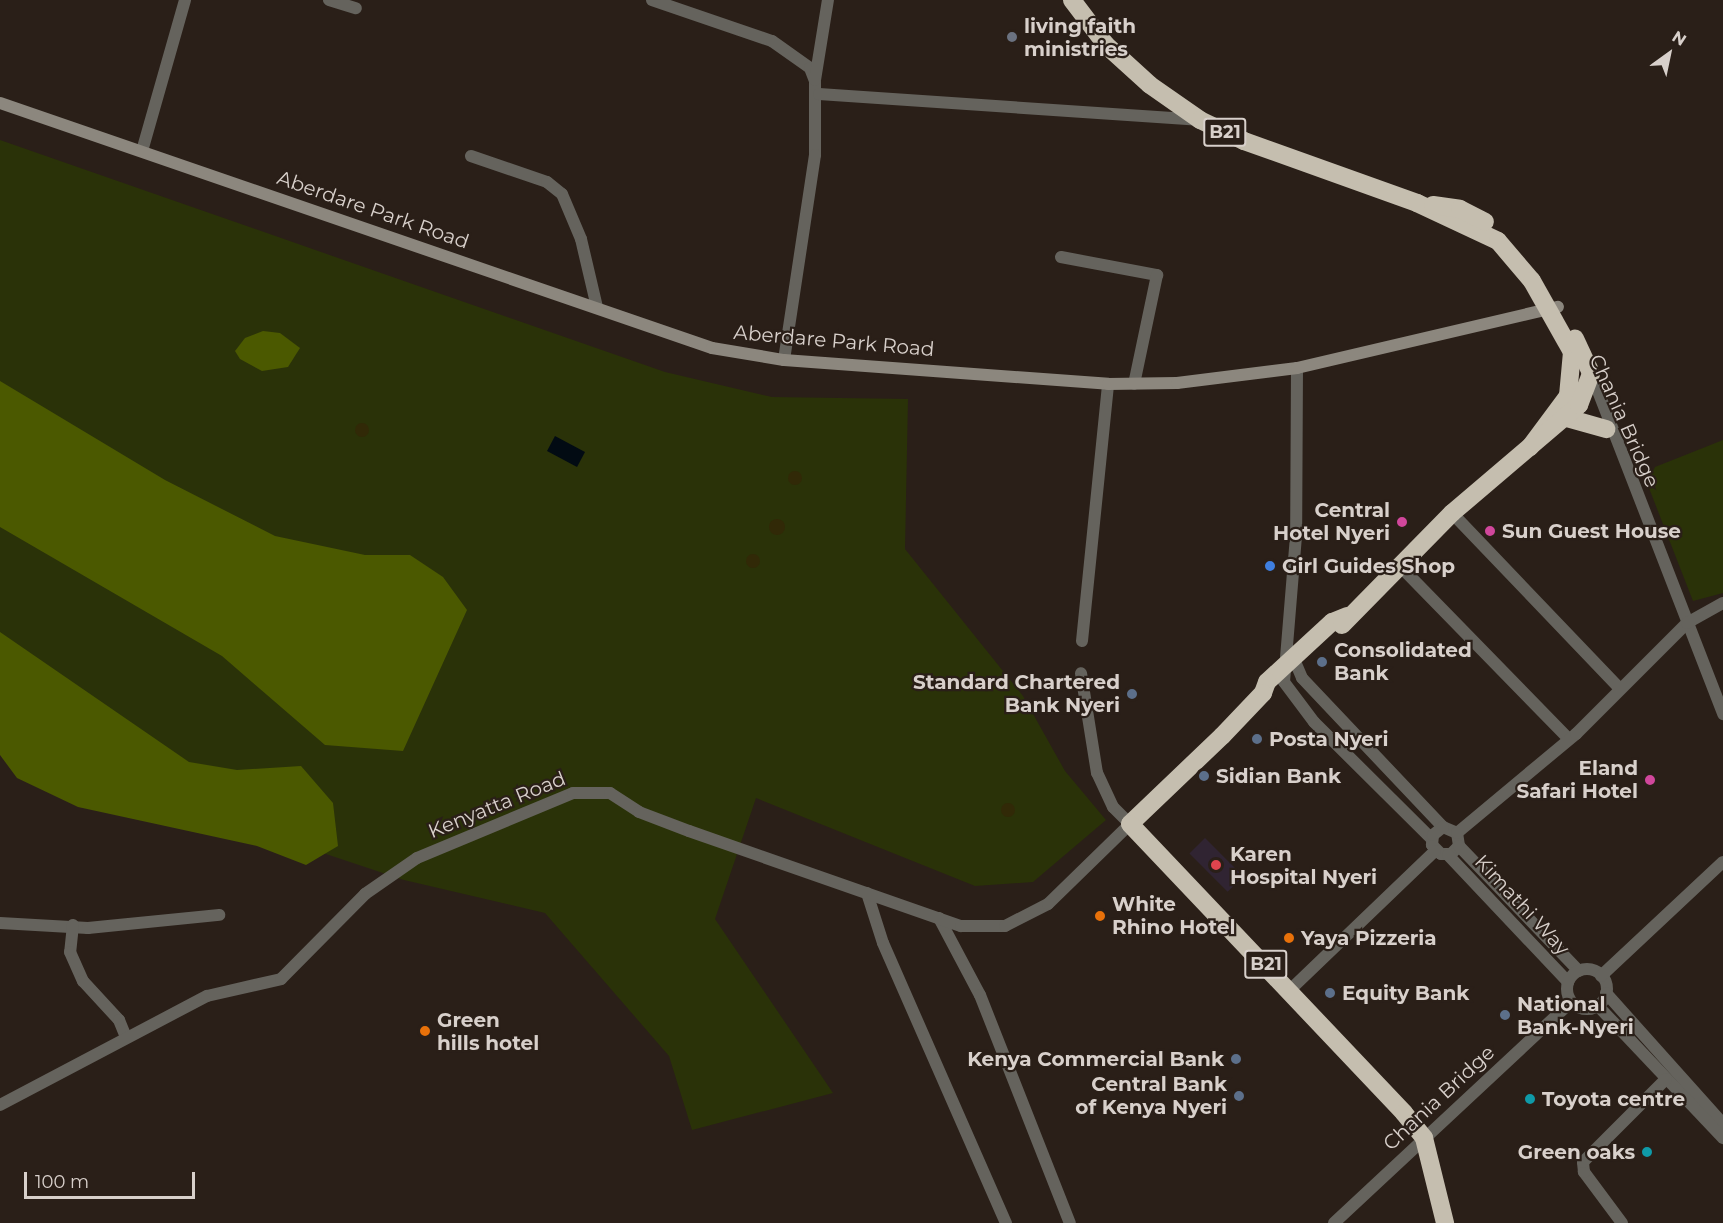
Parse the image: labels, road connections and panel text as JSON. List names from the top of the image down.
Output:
{
  "streets": {
    "highway": ["B21"],
    "street": [
      "Aberdare Park Road",
      "Chania Bridge",
      "Kenyatta Road",
      "Kimathi Way"
    ]
  },
  "crossings": [
    ["B21", "Aberdare Park Road"],
    ["B21", "Chania Bridge"],
    ["B21", "Kenyatta Road"],
    ["Chania Bridge", "Kimathi Way"]
  ],
  "places": [
    "living faith ministries",
    "Central Hotel Nyeri",
    "Sun Guest House",
    "Girl Guides Shop",
    "Consolidated Bank",
    "Standard Chartered Bank Nyeri",
    "Posta Nyeri",
    "Sidian Bank",
    "Eland Safari Hotel",
    "Karen Hospital Nyeri",
    "White Rhino Hotel",
    "Yaya Pizzeria",
    "Equity Bank",
    "National Bank-Nyeri",
    "Green hills hotel",
    "Kenya Commercial Bank",
    "Central Bank of Kenya Nyeri",
    "Toyota centre",
    "Green oaks"
  ],
  "scale_bar": "100 m",
  "north": "top right"
}
